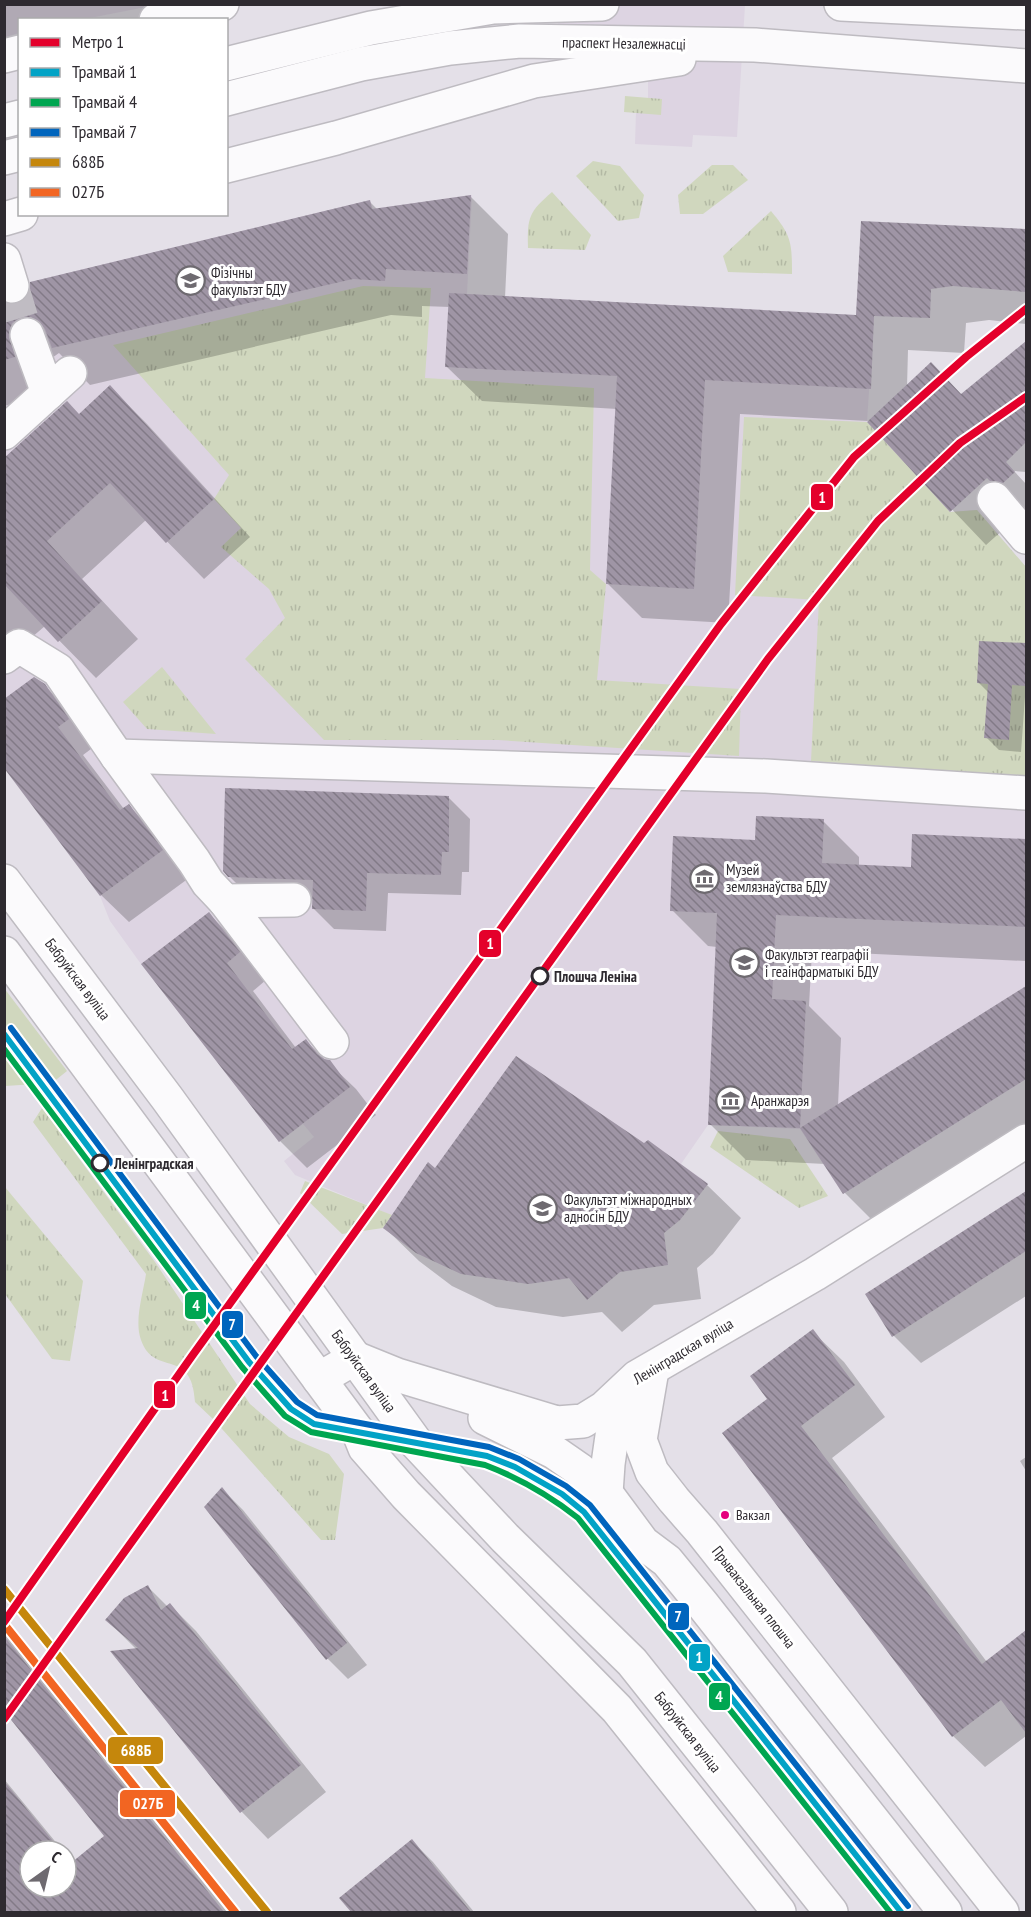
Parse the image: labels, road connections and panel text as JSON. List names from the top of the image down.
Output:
{
  "streets": {
    "main road": [
      "праспект Незалежнасці",
      "Бабруйская вуліца",
      "Ленінградская вуліца",
      "Прывакзальная плошча"
    ]
  },
  "crossings": [
    ["Бабруйская вуліца", "Ленінградская вуліца"],
    ["Ленінградская вуліца", "Прывакзальная плошча"]
  ],
  "places": {
    "school or university": ["Фізічны факультэт БДУ", "Факультэт геаграфіі і геаінфарматыкі БДУ", "Факультэт міжнародных адносін БДУ"],
    "museum": ["Музей землязнаўства БДУ", "Аранжарэя"],
    "other": ["Плошча Леніна", "Ленінградская", "Вакзал"]
  },
  "lines": [
    "metro line 1",
    "tram line 7",
    "tram line 1",
    "tram line 4",
    "transit line 688Б",
    "transit line 027Б"
  ],
  "legend": [
    "Метро 1",
    "Трамвай 1",
    "Трамвай 4",
    "Трамвай 7",
    "688Б",
    "027Б"
  ],
  "north": "top right"
}
